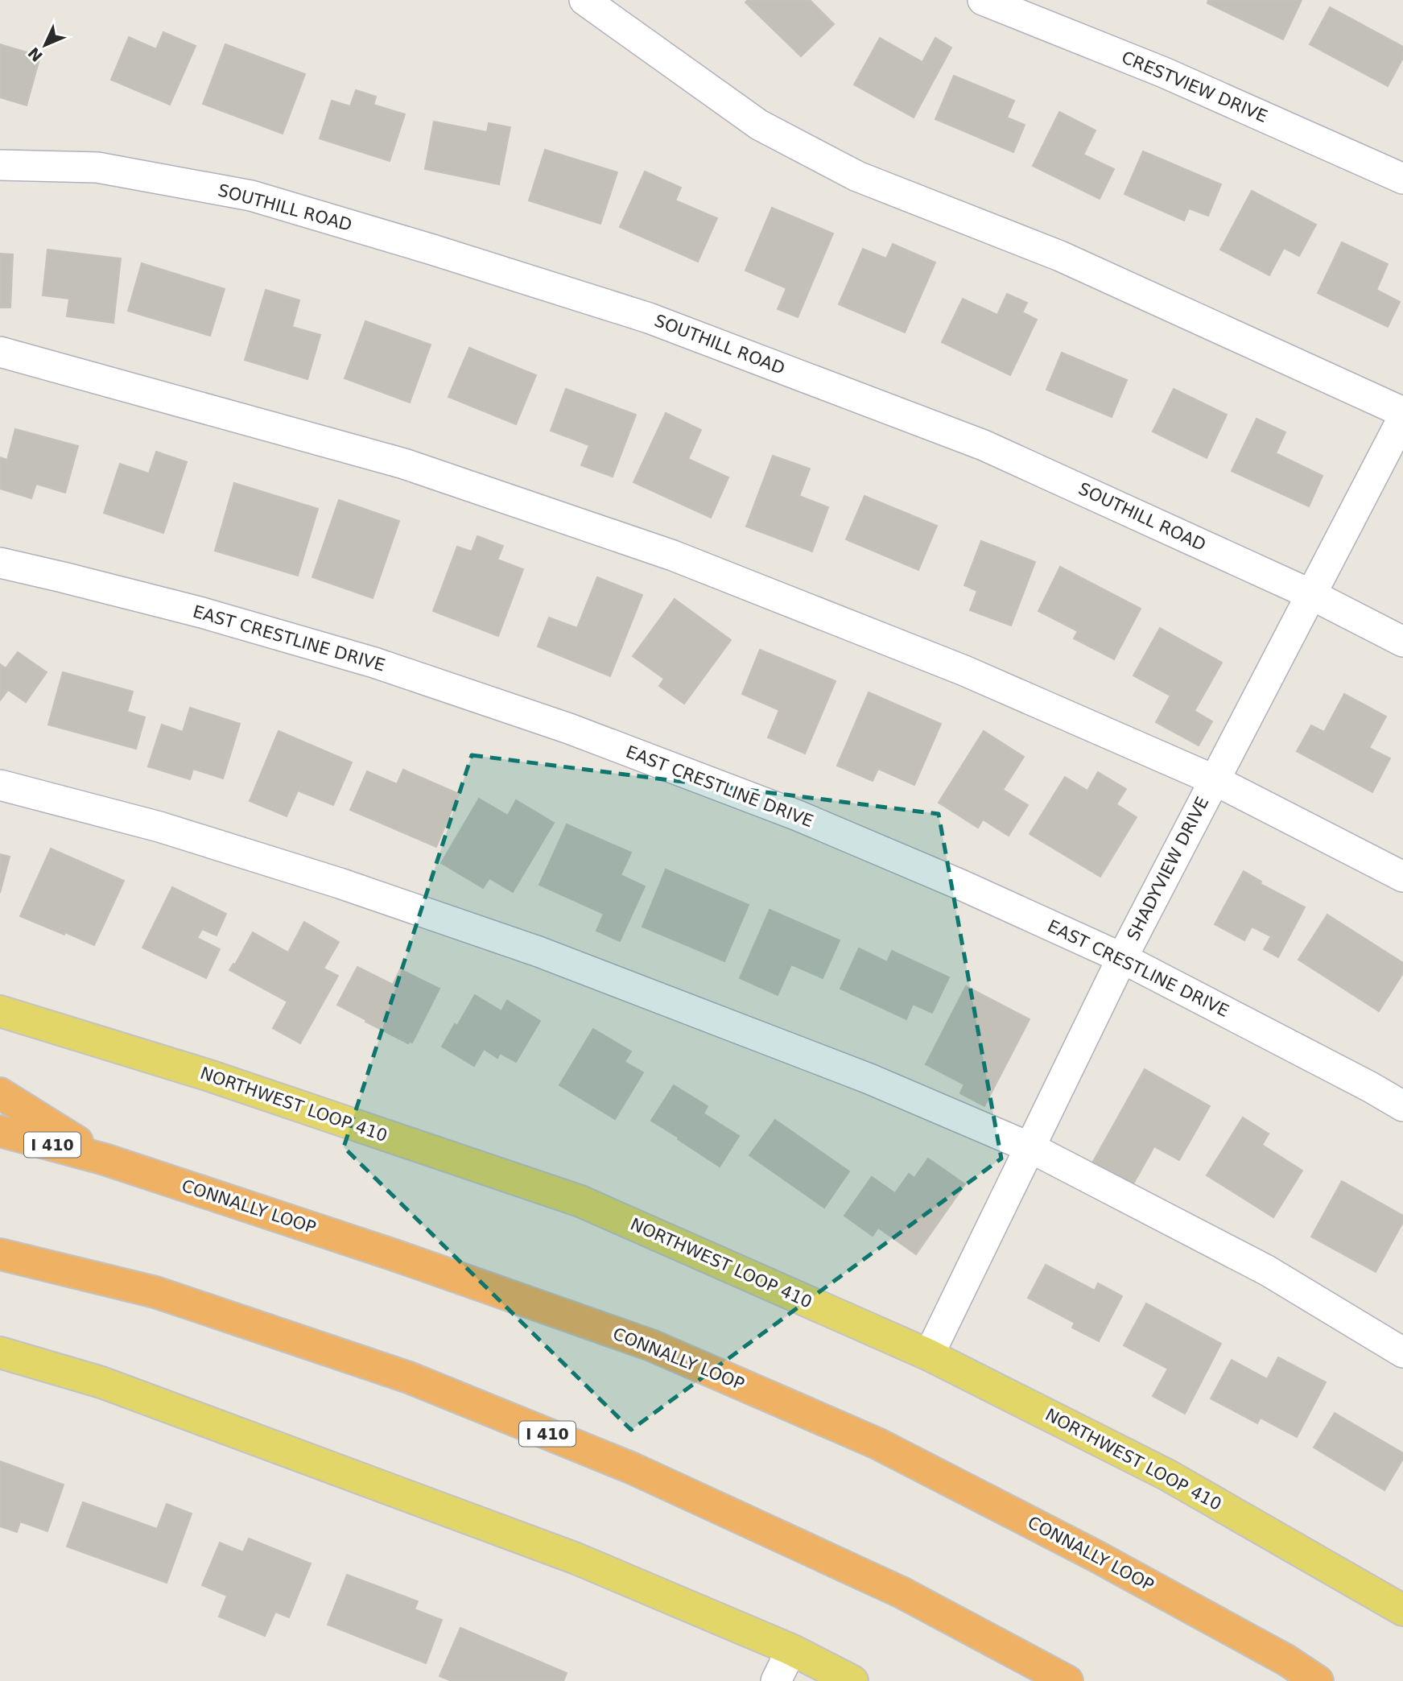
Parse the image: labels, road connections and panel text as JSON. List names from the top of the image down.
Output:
{
  "streets": {
    "highway": ["I 410", "CONNALLY LOOP"],
    "main road": ["NORTHWEST LOOP 410"],
    "street": [
      "CRESTVIEW DRIVE",
      "SOUTHILL ROAD",
      "EAST CRESTLINE DRIVE",
      "SHADYVIEW DRIVE"
    ]
  },
  "crossings": [
    ["SOUTHILL ROAD", "SHADYVIEW DRIVE"],
    ["EAST CRESTLINE DRIVE", "SHADYVIEW DRIVE"],
    ["SHADYVIEW DRIVE", "NORTHWEST LOOP 410"]
  ],
  "north": "bottom left"
}
